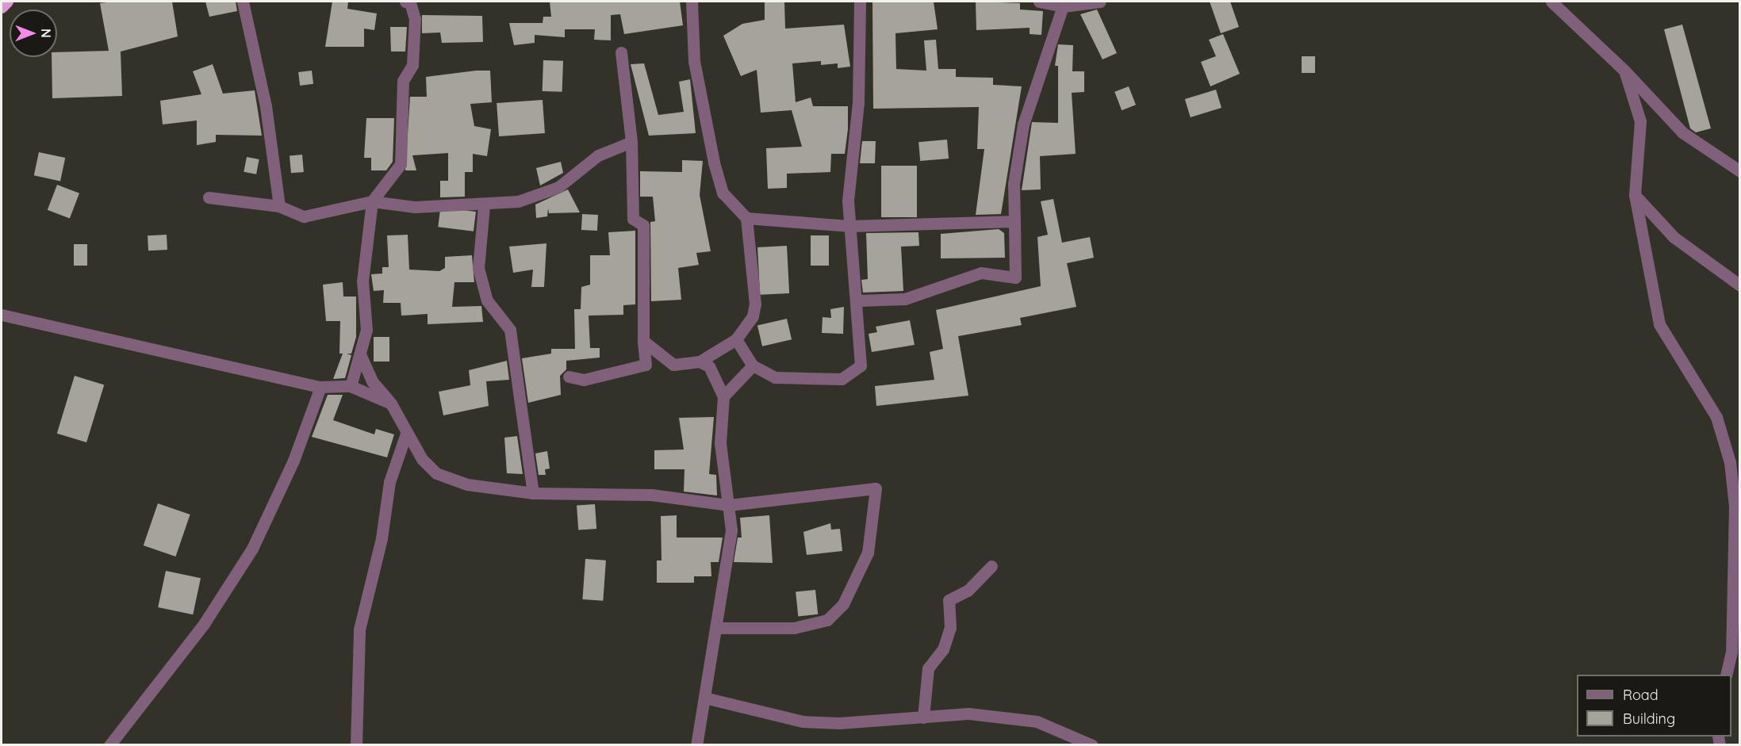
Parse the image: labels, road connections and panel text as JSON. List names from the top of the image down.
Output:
{
  "legend": ["Road", "Building"],
  "north": "right"
}
